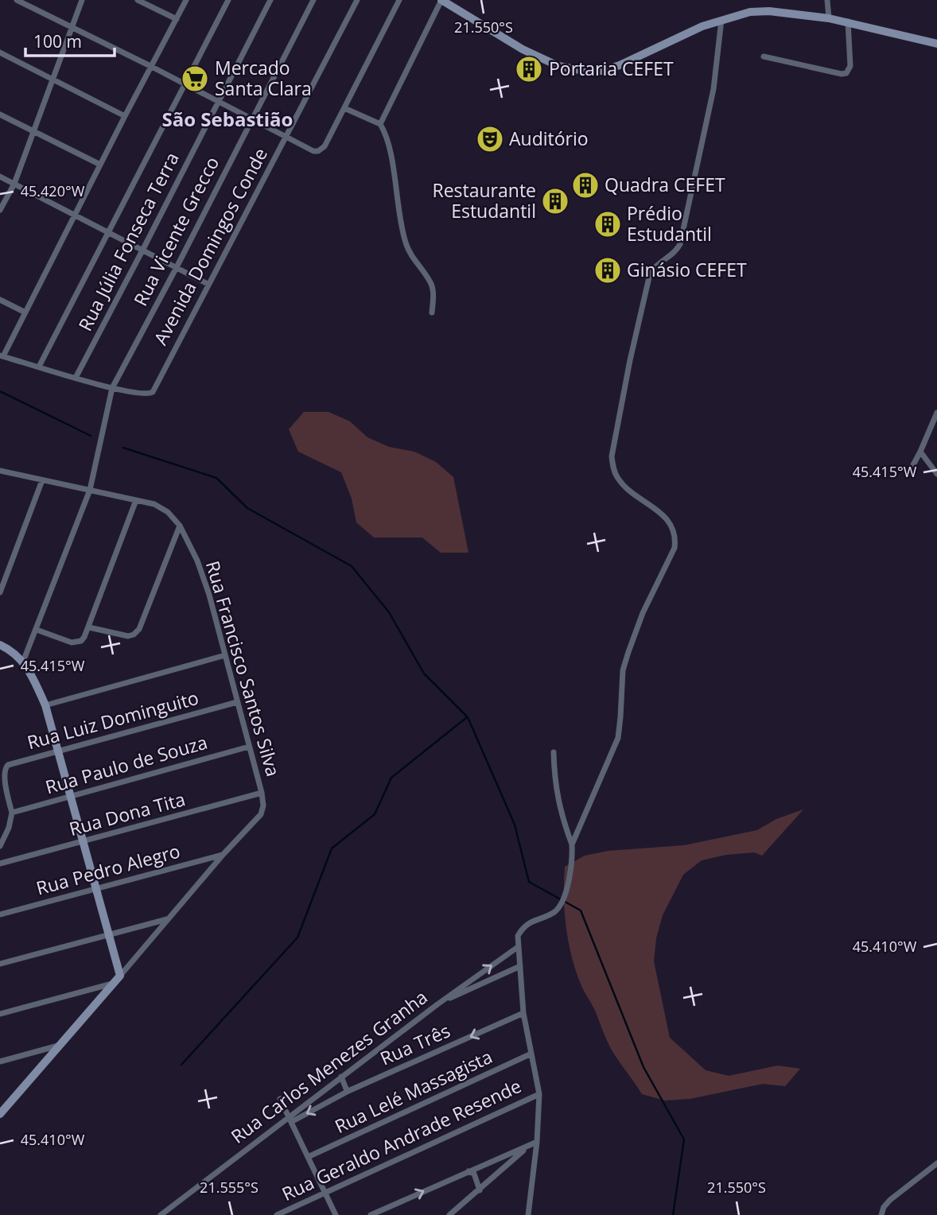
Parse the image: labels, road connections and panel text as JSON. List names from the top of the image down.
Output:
{
  "streets": {
    "street": [
      "Rua Vicente Grecco",
      "Rua Júlia Fonseca Terra",
      "Avenida Domingos Conde",
      "Rua Francisco Santos Silva",
      "Rua Luiz Dominguito",
      "Rua Paulo de Souza",
      "Rua Dona Tita",
      "Rua Pedro Alegro",
      "Rua Três",
      "Rua Carlos Menezes Granha",
      "Rua Lelé Massagista",
      "Rua Geraldo Andrade Resende"
    ]
  },
  "crossings": [
    ["Rua Vicente Grecco", "Avenida Domingos Conde"],
    ["Rua Vicente Grecco", "Rua Francisco Santos Silva"],
    ["Rua Francisco Santos Silva", "Rua Luiz Dominguito"],
    ["Rua Francisco Santos Silva", "Rua Paulo de Souza"],
    ["Rua Francisco Santos Silva", "Rua Dona Tita"],
    ["Rua Francisco Santos Silva", "Rua Pedro Alegro"],
    ["Rua Luiz Dominguito", "Rua Paulo de Souza"],
    ["Rua Três", "Rua Carlos Menezes Granha"]
  ],
  "one_way": ["Rua Três"],
  "districts": ["São Sebastião"],
  "places": {
    "building": [
      "Portaria CEFET",
      "Quadra CEFET",
      "Restaurante Estudantil",
      "Prédio Estudantil",
      "Ginásio CEFET"
    ],
    "supermarket": ["Mercado Santa Clara"],
    "theatre": ["Auditório"]
  },
  "scale_bar": "100 m",
  "coordinates": [
    "21.550°S",
    "45.420°W",
    "45.415°W",
    "45.410°W",
    "21.555°S"
  ]
}
